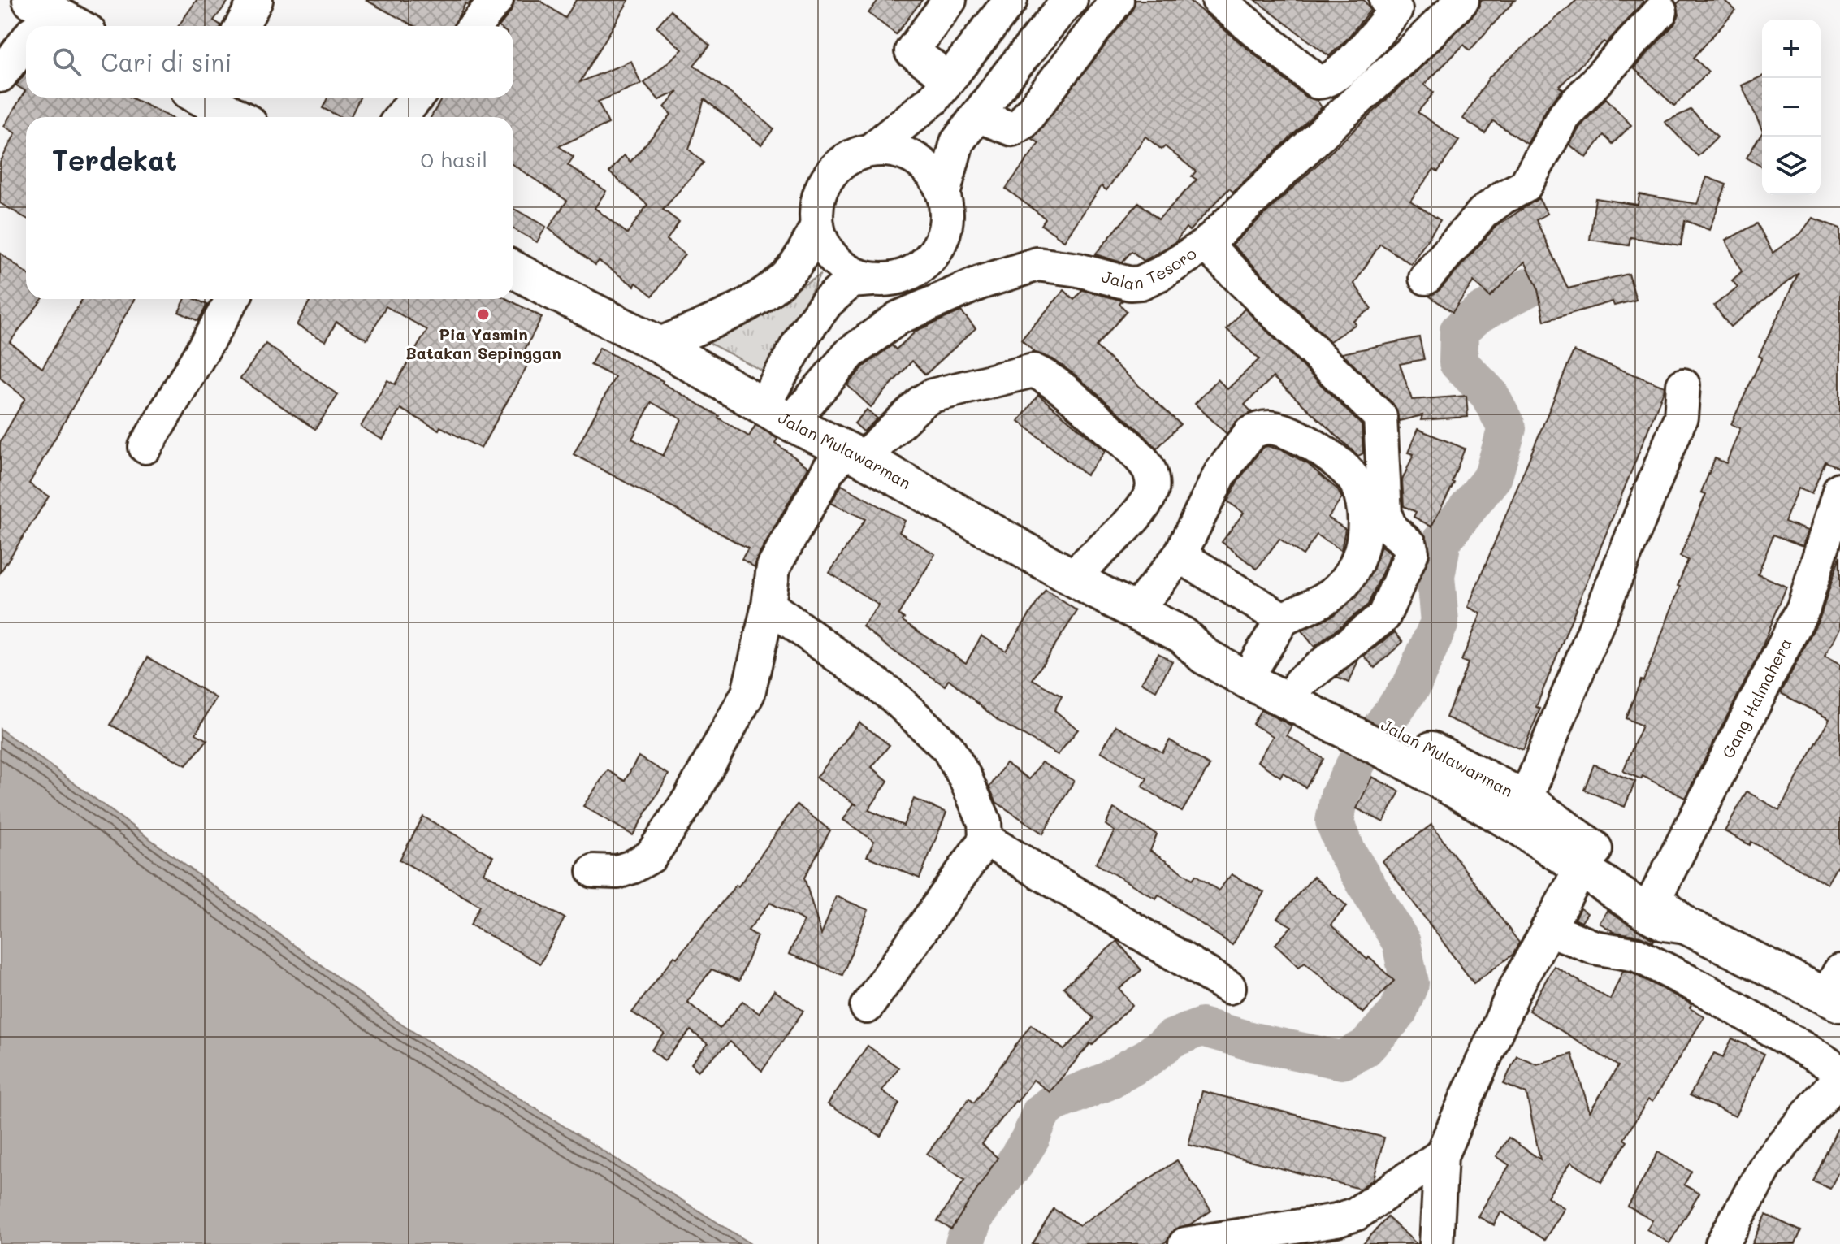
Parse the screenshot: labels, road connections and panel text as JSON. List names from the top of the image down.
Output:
{
  "streets": {
    "highway": ["Jalan Mulawarman"],
    "street": ["Jalan Tesoro", "Gang Halmahera"]
  },
  "crossings": [
    ["Jalan Tesoro", "Jalan Mulawarman"],
    ["Jalan Mulawarman", "Gang Halmahera"]
  ],
  "places": ["Pia Yasmin Batakan Sepinggan"],
  "page": {
    "map_buttons": ["+", "−"],
    "search": "Cari di sini",
    "heading": ["Terdekat", "0 hasil"]
  }
}
